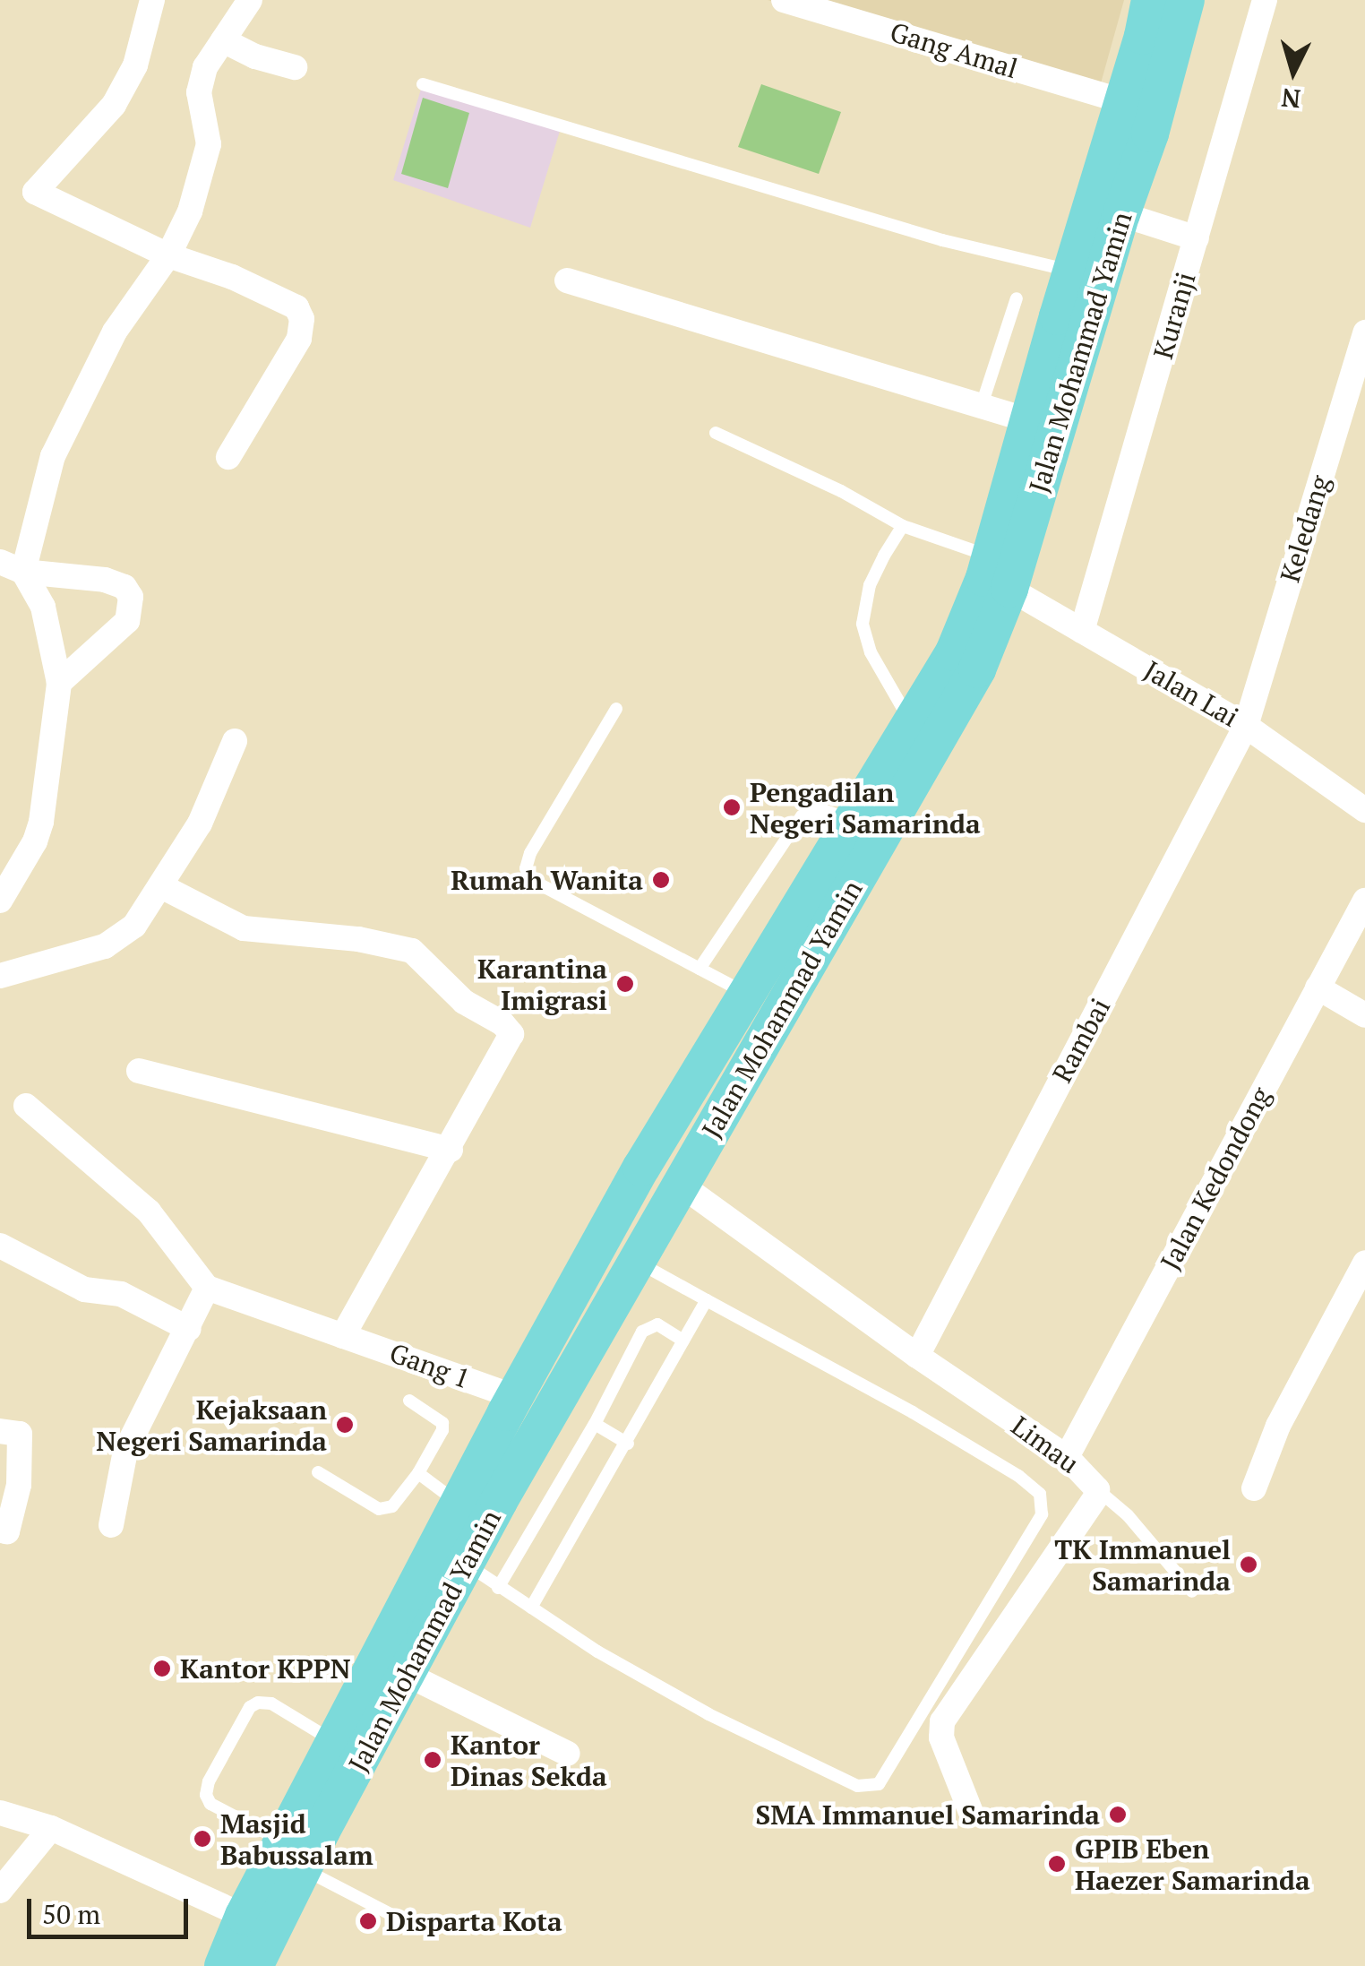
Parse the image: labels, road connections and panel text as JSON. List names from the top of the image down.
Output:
{
  "streets": {
    "main road": ["Jalan Mohammad Yamin"],
    "street": [
      "Gang Amal",
      "Kuranji",
      "Keledang",
      "Jalan Lai",
      "Rambai",
      "Jalan Kedondong",
      "Gang 1",
      "Limau"
    ]
  },
  "crossings": [
    ["Gang Amal", "Jalan Mohammad Yamin"],
    ["Kuranji", "Jalan Lai"],
    ["Jalan Mohammad Yamin", "Jalan Lai"],
    ["Jalan Mohammad Yamin", "Gang 1"],
    ["Jalan Mohammad Yamin", "Limau"],
    ["Keledang", "Jalan Lai"],
    ["Keledang", "Rambai"],
    ["Jalan Lai", "Rambai"],
    ["Rambai", "Limau"],
    ["Jalan Kedondong", "Limau"]
  ],
  "places": [
    "Pengadilan Negeri Samarinda",
    "Rumah Wanita",
    "Karantina Imigrasi",
    "Kejaksaan Negeri Samarinda",
    "TK Immanuel Samarinda",
    "Kantor KPPN",
    "Kantor Dinas Sekda",
    "SMA Immanuel Samarinda",
    "Masjid Babussalam",
    "GPIB Eben Haezer Samarinda",
    "Disparta Kota"
  ],
  "scale_bar": "50 m",
  "north": "bottom"
}
